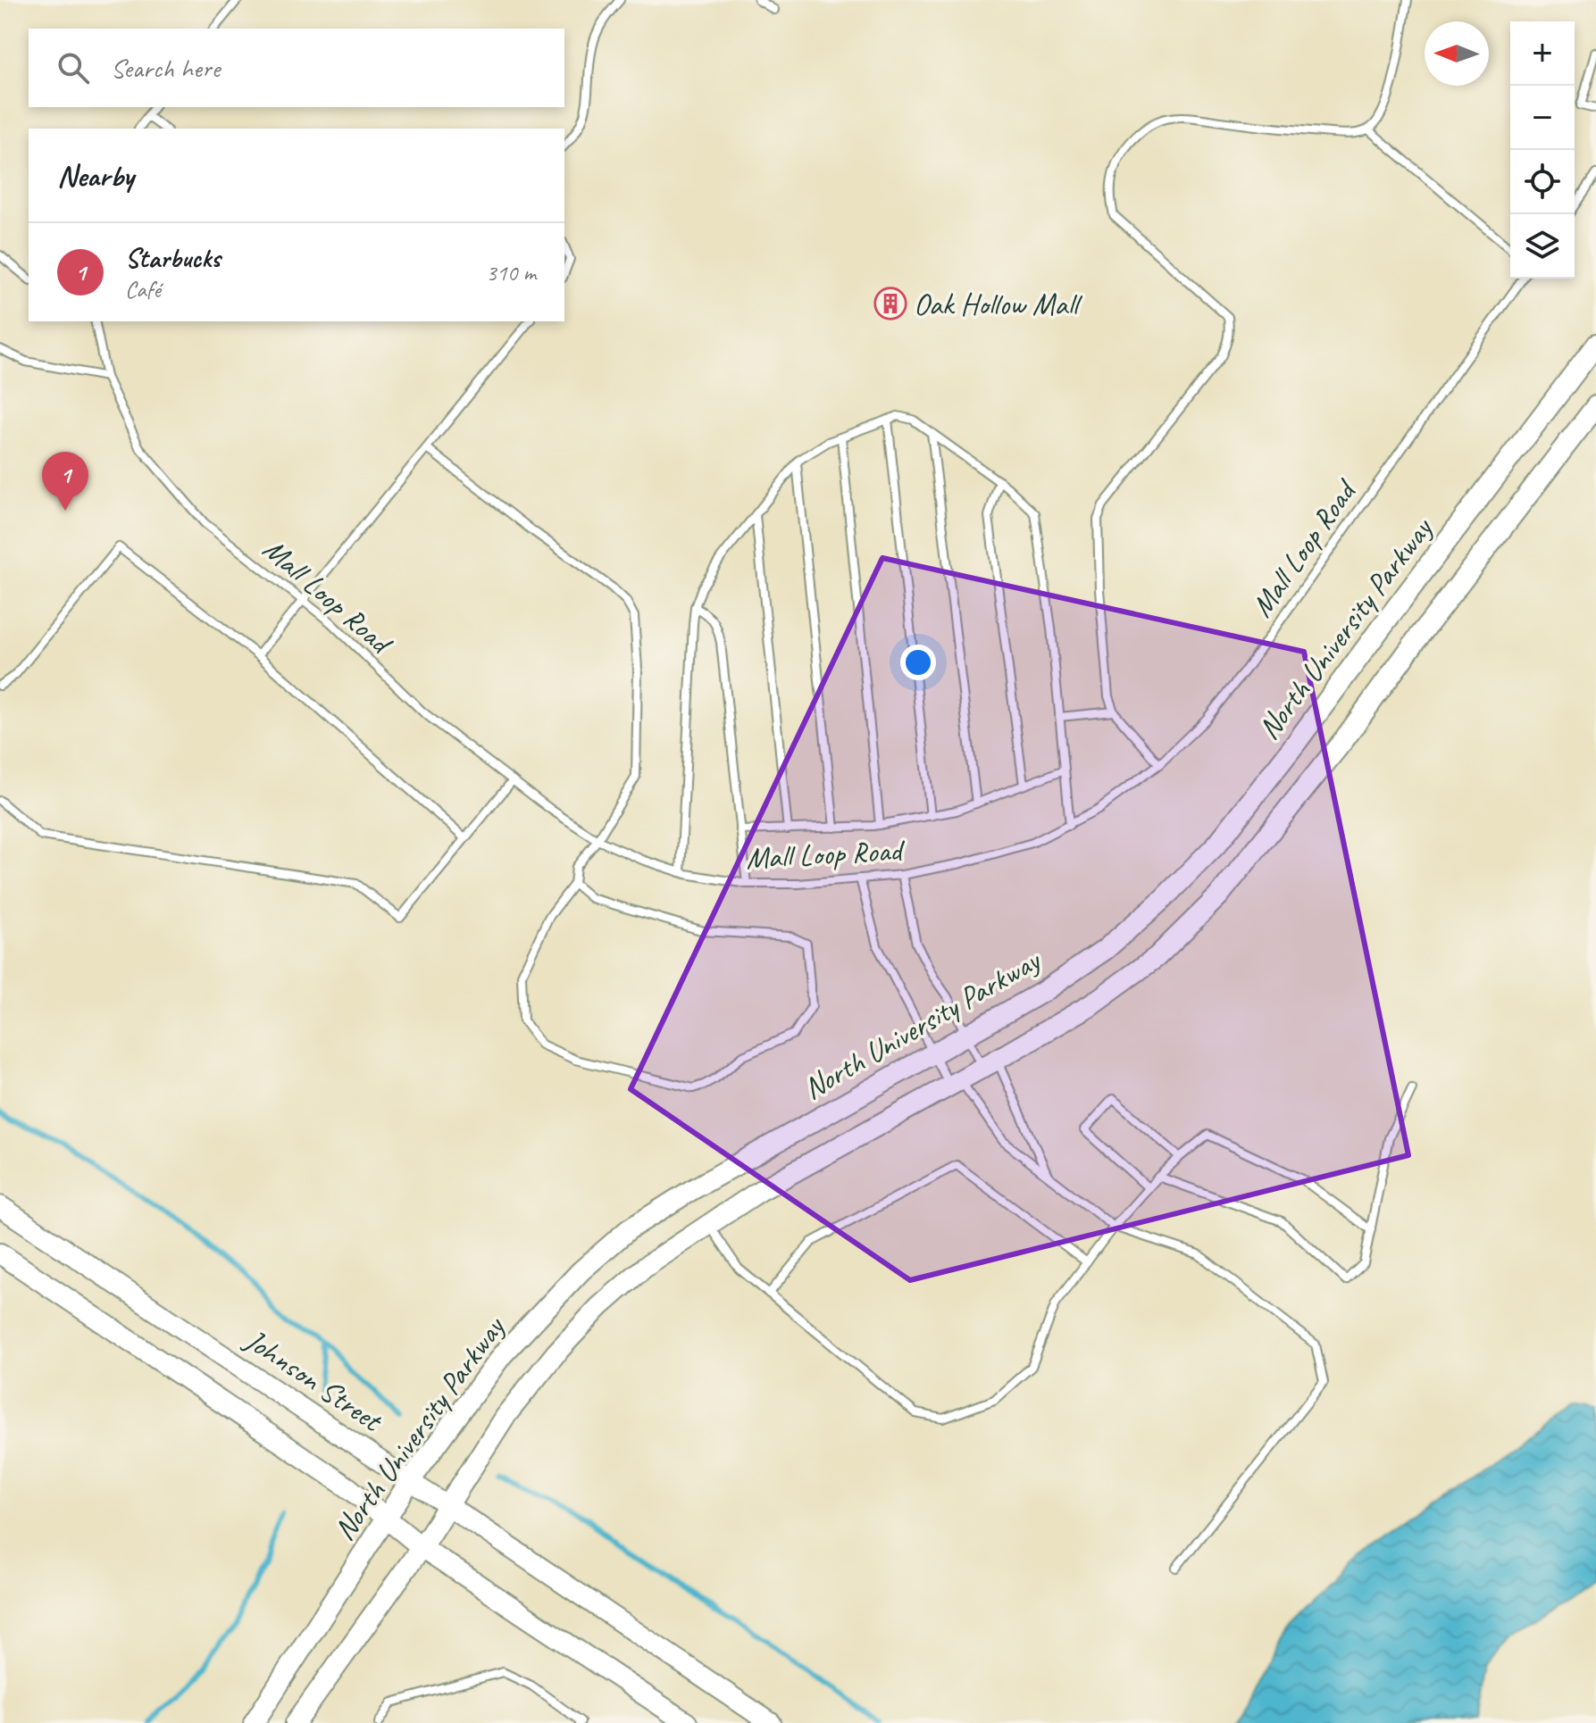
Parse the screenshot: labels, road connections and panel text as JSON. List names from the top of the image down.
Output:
{
  "streets": {
    "main road": ["North University Parkway", "Johnson Street"],
    "lane": ["Mall Loop Road"]
  },
  "crossings": [
    ["North University Parkway", "Johnson Street"]
  ],
  "places": {
    "building": ["Oak Hollow Mall"]
  },
  "north": "left",
  "page": {
    "map_buttons": ["+", "−"],
    "search": "Search here",
    "heading": "Nearby",
    "list": [
      {
        "mark": "1",
        "name": "Starbucks",
        "note": "Café",
        "value": "310 m"
      }
    ],
    "pins": "1"
  }
}
